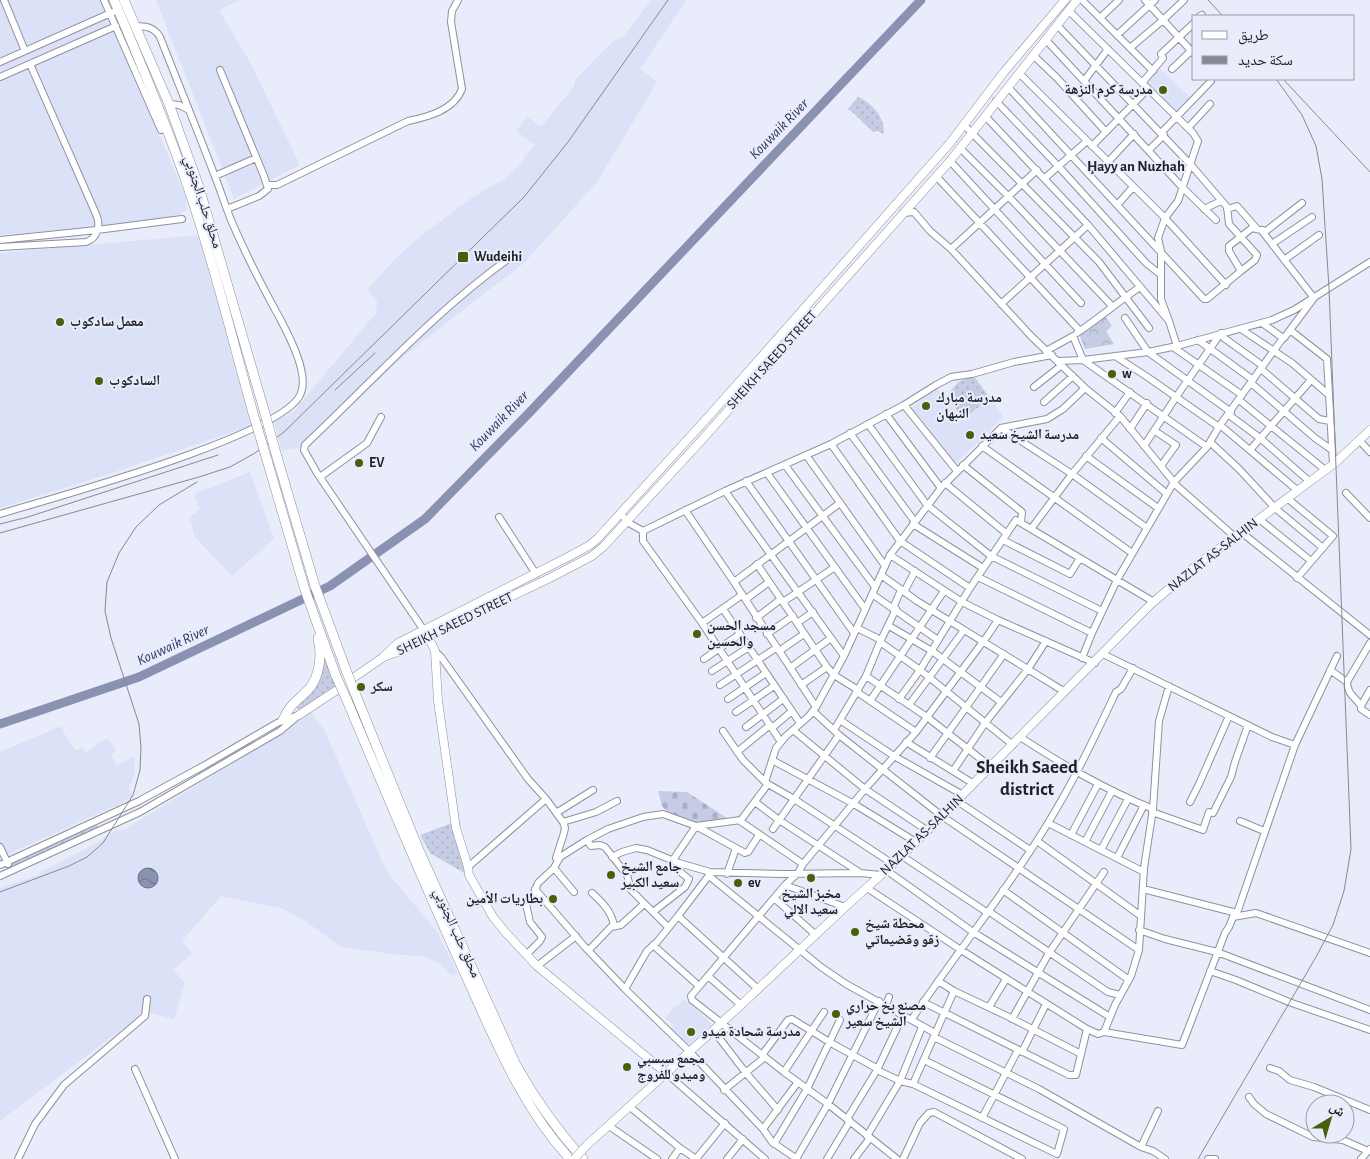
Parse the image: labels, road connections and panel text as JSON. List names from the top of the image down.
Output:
{
  "streets": {
    "highway": ["محلق حلب الجنوبي"],
    "main road": ["SHEIKH SAEED STREET", "NAZLAT AS-SALHIN"]
  },
  "crossings": [
    ["محلق حلب الجنوبي", "NAZLAT AS-SALHIN"]
  ],
  "districts": ["Ḩayy an Nuzhah", "Sheikh Saeed district"],
  "water": ["Kouwaik River"],
  "places": {
    "other": [
      "مدرسة كرم النزهة",
      "معمل سادكوب",
      "w",
      "السادكوب",
      "مدرسة مبارك النبهان",
      "مدرسة الشيخ سعيد",
      "EV",
      "مسجد الحسن والحسين",
      "سكر",
      "جامع الشيخ سعيد الكبير",
      "مخبز الشيخ سعيد الالي",
      "ev",
      "بطاريات الأمين",
      "محطة شيخ زقو وقضيماتي",
      "مصنع بخ حراري الشيخ سعير",
      "مدرسة شحادة ميدو",
      "مجمع سبسبي وميدو للفروج"
    ],
    "transit": ["Wudeihi"]
  },
  "legend": ["طريق", "سكة حديد"],
  "north": "top right"
}
